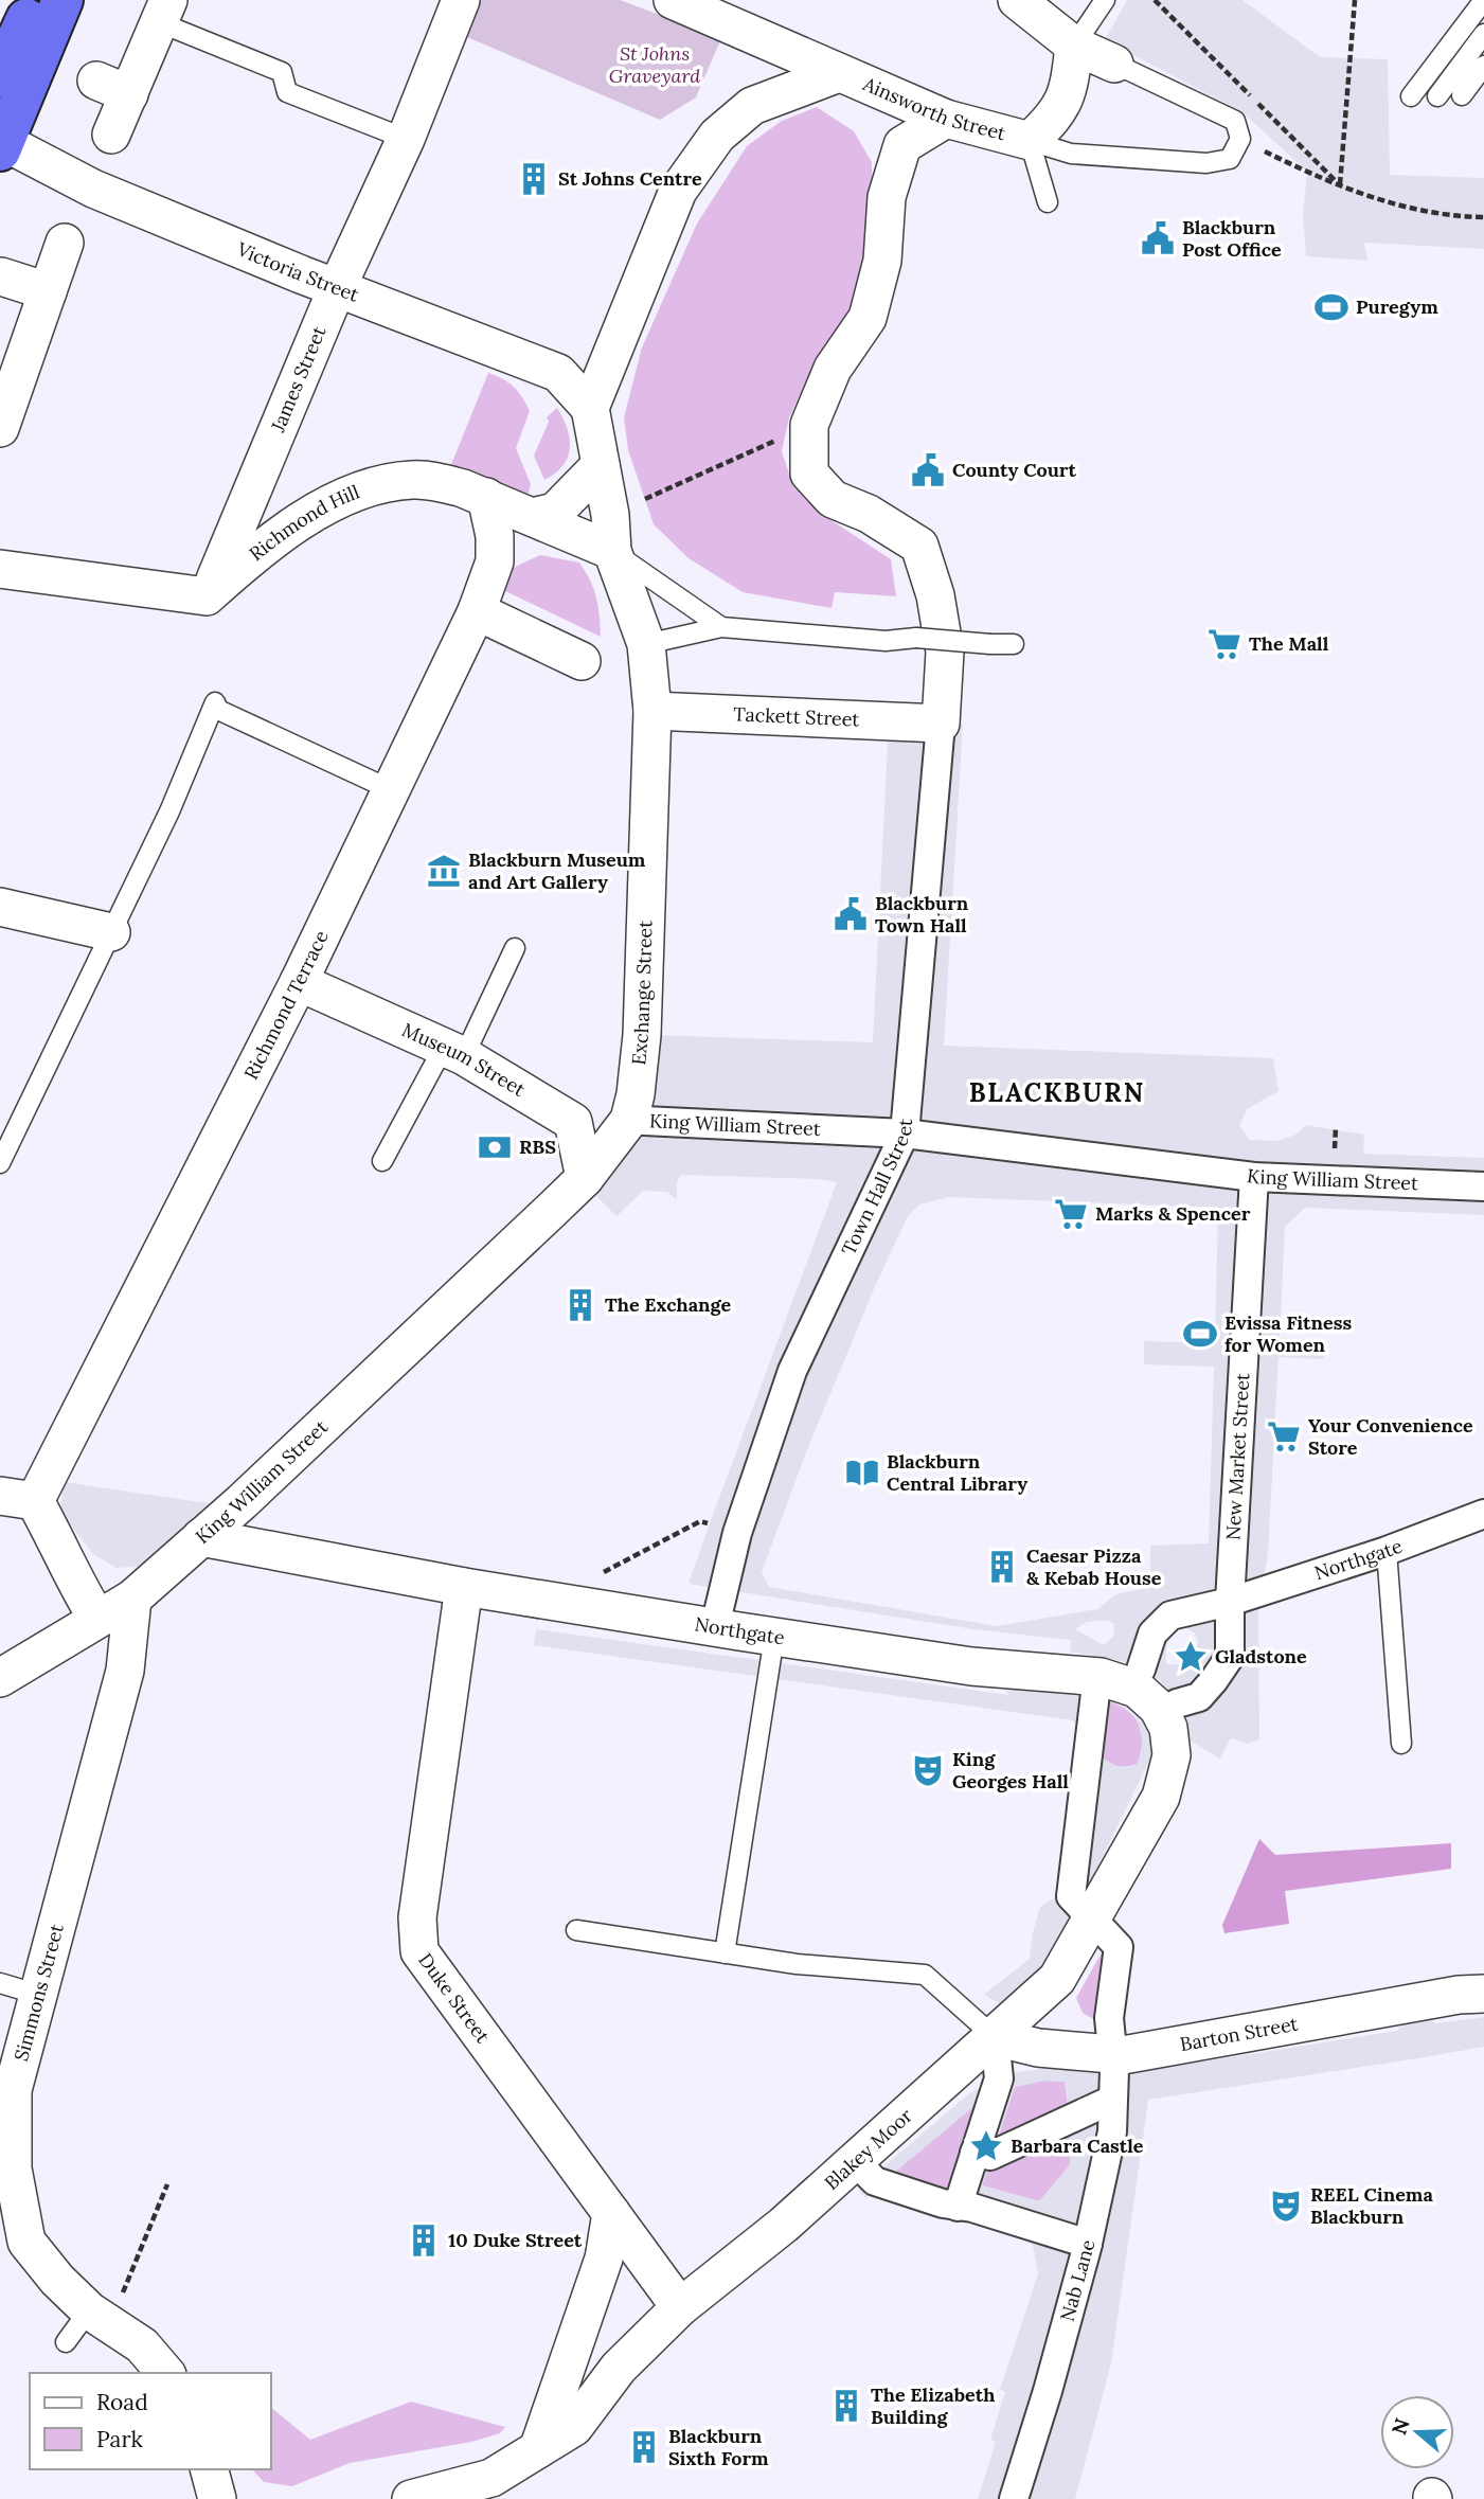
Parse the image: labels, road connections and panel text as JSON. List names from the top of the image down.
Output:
{
  "streets": {
    "street": [
      "Ainsworth Street",
      "Victoria Street",
      "James Street",
      "Richmond Hill",
      "Tackett Street",
      "Exchange Street",
      "Richmond Terrace",
      "Museum Street",
      "King William Street",
      "Town Hall Street",
      "New Market Street",
      "Northgate",
      "Simmons Street",
      "Duke Street",
      "Barton Street",
      "Blakey Moor",
      "Nab Lane"
    ]
  },
  "crossings": [
    ["Victoria Street", "James Street"],
    ["Victoria Street", "Exchange Street"],
    ["James Street", "Richmond Hill"],
    ["Richmond Hill", "Exchange Street"],
    ["Richmond Hill", "Richmond Terrace"],
    ["Tackett Street", "Exchange Street"],
    ["Tackett Street", "Town Hall Street"],
    ["Exchange Street", "King William Street"],
    ["Richmond Terrace", "Museum Street"],
    ["Museum Street", "King William Street"],
    ["King William Street", "Town Hall Street"],
    ["King William Street", "New Market Street"],
    ["King William Street", "Northgate"],
    ["King William Street", "Simmons Street"],
    ["Town Hall Street", "Northgate"],
    ["New Market Street", "Northgate"],
    ["Northgate", "Duke Street"],
    ["Northgate", "Blakey Moor"],
    ["Northgate", "Nab Lane"],
    ["Duke Street", "Blakey Moor"],
    ["Barton Street", "Blakey Moor"],
    ["Barton Street", "Nab Lane"],
    ["Blakey Moor", "Nab Lane"]
  ],
  "districts": ["BLACKBURN"],
  "parks": ["St Johns Graveyard"],
  "places": {
    "building": [
      "St Johns Centre",
      "The Exchange",
      "Caesar Pizza & Kebab House",
      "10 Duke Street",
      "The Elizabeth Building",
      "Blackburn Sixth Form"
    ],
    "public building": ["Blackburn Post Office", "County Court", "Blackburn Town Hall"],
    "sports": ["Puregym", "Evissa Fitness for Women"],
    "supermarket": ["The Mall", "Marks & Spencer", "Your Convenience Store"],
    "museum": ["Blackburn Museum and Art Gallery"],
    "bank": ["RBS"],
    "library": ["Blackburn Central Library"],
    "place": ["Gladstone", "Barbara Castle"],
    "theatre": ["King Georges Hall", "REEL Cinema Blackburn"]
  },
  "legend": ["Road", "Park"],
  "north": "left"
}
